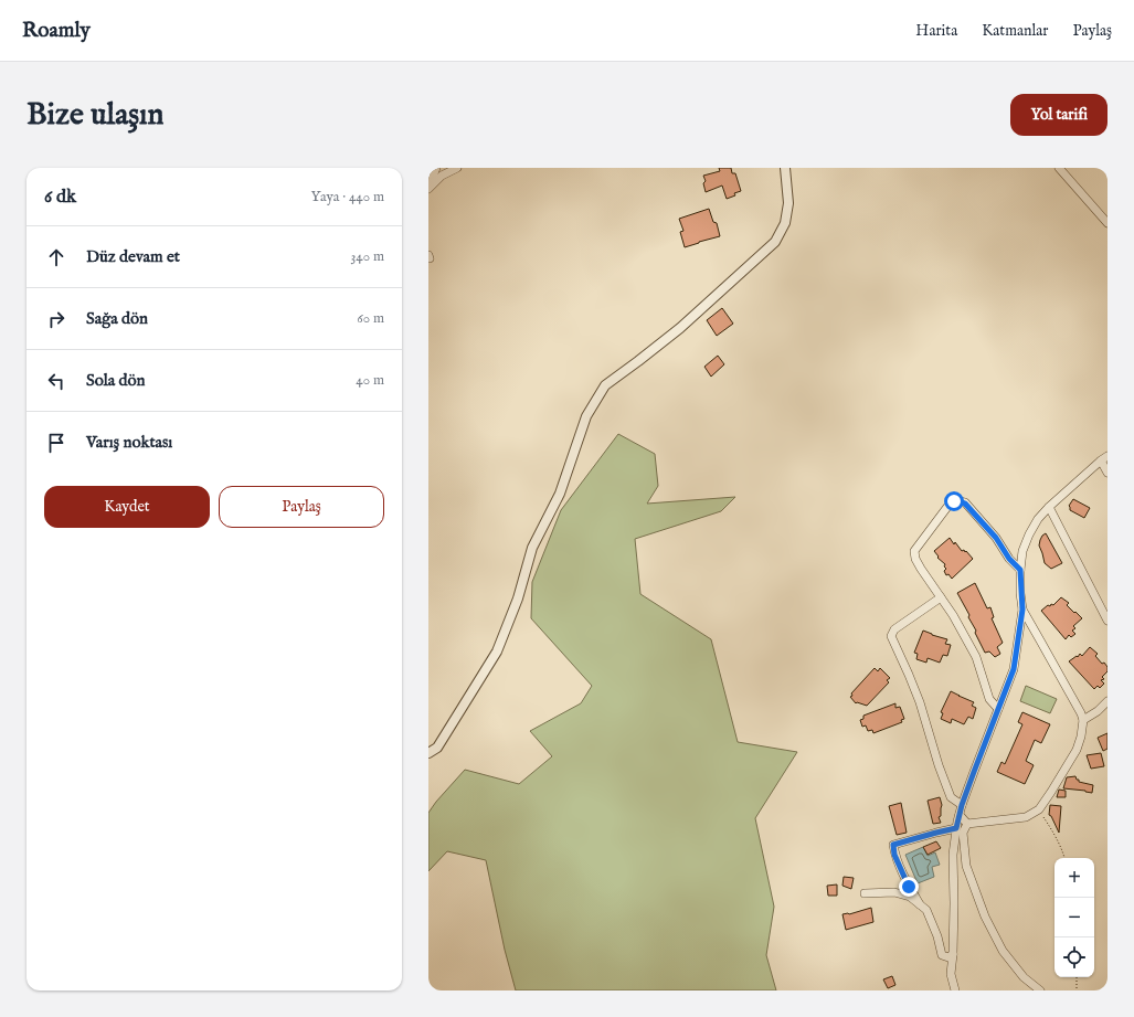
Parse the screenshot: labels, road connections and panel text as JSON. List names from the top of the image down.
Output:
{
  "page": {
    "header": "Roamly",
    "nav": ["Harita", "Katmanlar", "Paylaş"],
    "buttons": [
      "Yol tarifi",
      ["Kaydet", "Paylaş"]
    ],
    "title": "Bize ulaşın",
    "heading": ["6 dk", "Yaya · 440 m"],
    "list": [
      ["Düz devam et", "340 m"],
      ["Sağa dön", "60 m"],
      ["Sola dön", "40 m"],
      "Varış noktası"
    ],
    "map_buttons": ["+", "−"]
  }
}
